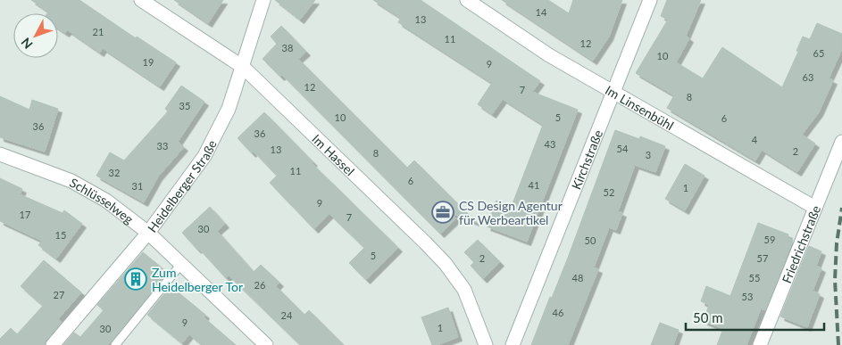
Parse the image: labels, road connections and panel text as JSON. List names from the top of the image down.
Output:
{
  "streets": {
    "street": [
      "Im Linsenbühl",
      "Im Hassel",
      "Kirchstraße",
      "Heidelberger Straße",
      "Schlüsselweg",
      "Friedrichstraße"
    ]
  },
  "crossings": [
    ["Im Linsenbühl", "Kirchstraße"],
    ["Im Linsenbühl", "Friedrichstraße"],
    ["Im Hassel", "Heidelberger Straße"],
    ["Heidelberger Straße", "Schlüsselweg"]
  ],
  "places": {
    "office": ["CS Design Agentur für Werbeartikel"],
    "building": ["Zum Heidelberger Tor"]
  },
  "house_numbers": [
    "14",
    "13",
    "21",
    "11",
    "12",
    "38",
    "65",
    "10",
    "19",
    "9",
    "63",
    "12",
    "7",
    "8",
    "35",
    "10",
    "5",
    "6",
    "36",
    "36",
    "4",
    "43",
    "33",
    "54",
    "13",
    "2",
    "8",
    "3",
    "11",
    "32",
    "6",
    "41",
    "31",
    "1",
    "52",
    "9",
    "17",
    "7",
    "30",
    "15",
    "59",
    "50",
    "5",
    "2",
    "57",
    "48",
    "55",
    "26",
    "27",
    "53",
    "46",
    "24",
    "9",
    "1",
    "30"
  ],
  "scale_bar": "50 m",
  "north": "bottom left"
}
